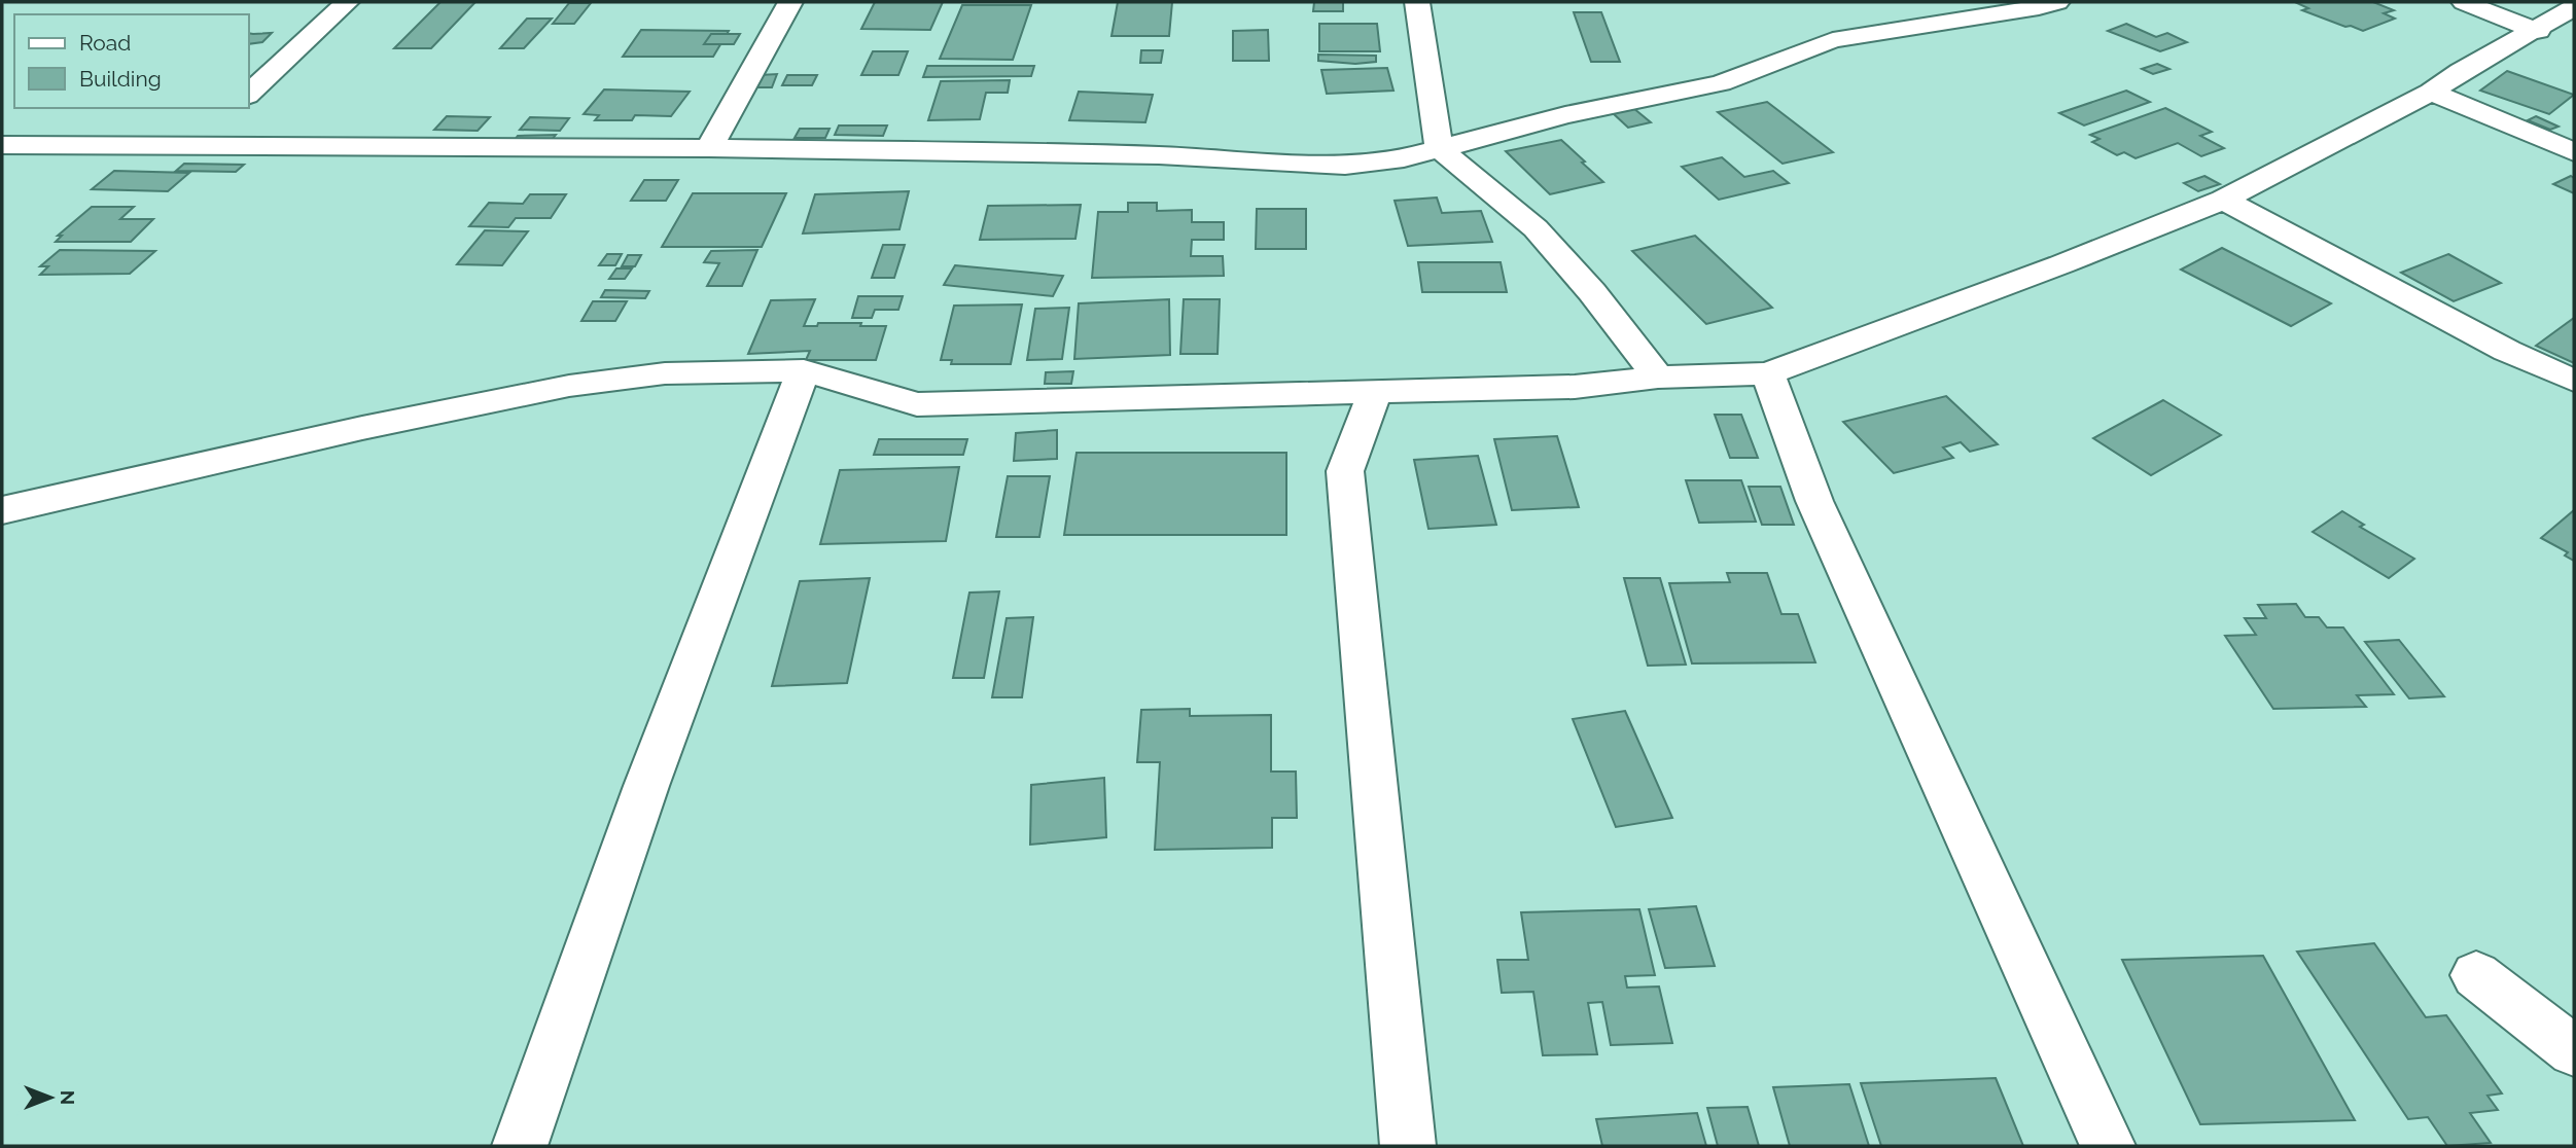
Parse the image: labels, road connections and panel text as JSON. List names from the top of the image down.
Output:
{
  "legend": ["Road", "Building"],
  "north": "right"
}
